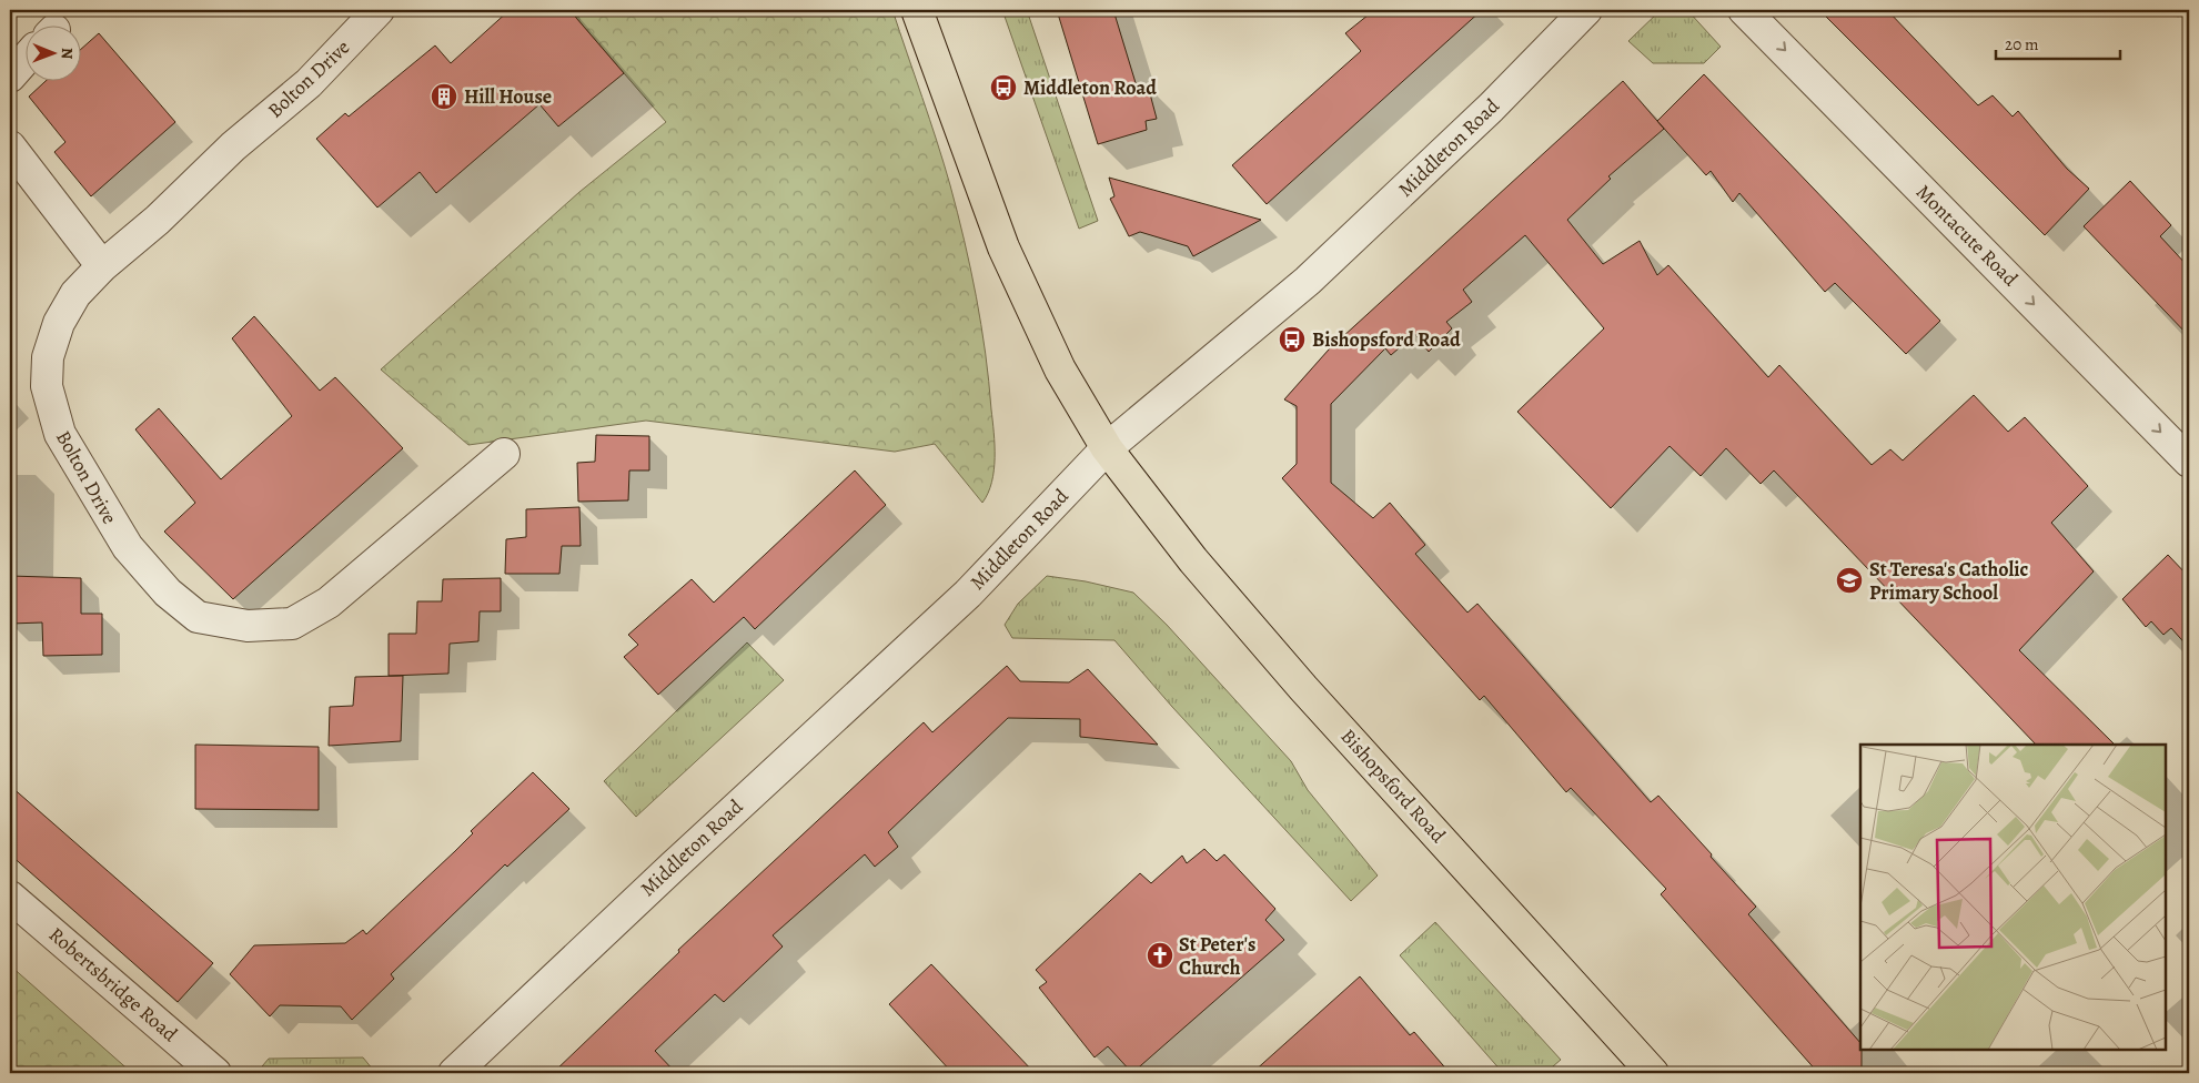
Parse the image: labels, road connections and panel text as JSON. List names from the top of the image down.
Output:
{
  "streets": {
    "main road": ["Bishopsford Road"],
    "street": [
      "Bolton Drive",
      "Middleton Road",
      "Montacute Road",
      "Robertsbridge Road"
    ]
  },
  "crossings": [
    ["Middleton Road", "Bishopsford Road"]
  ],
  "one_way": ["Montacute Road"],
  "places": {
    "bus stop": ["Middleton Road", "Bishopsford Road"],
    "building": ["Hill House"],
    "school or university": ["St Teresa's Catholic Primary School"],
    "church": ["St Peter's Church"]
  },
  "scale_bar": "20 m",
  "north": "right"
}
